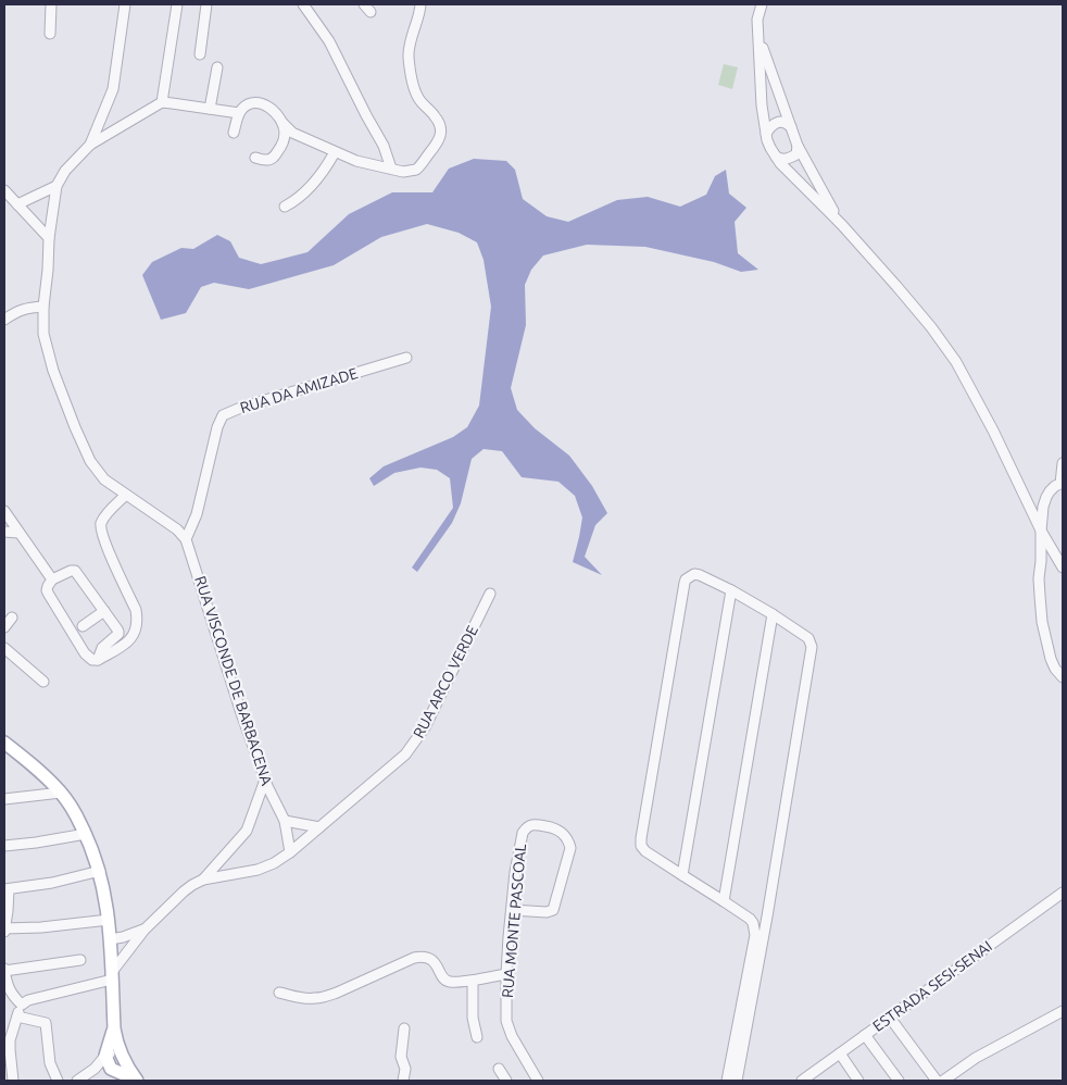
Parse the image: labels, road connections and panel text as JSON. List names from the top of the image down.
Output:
{
  "streets": {
    "street": [
      "RUA DA AMIZADE",
      "RUA VISCONDE DE BARBACENA",
      "RUA ARCO VERDE",
      "RUA MONTE PASCOAL",
      "ESTRADA SESI-SENAI"
    ]
  },
  "crossings": [
    ["RUA DA AMIZADE", "RUA VISCONDE DE BARBACENA"],
    ["RUA VISCONDE DE BARBACENA", "RUA ARCO VERDE"]
  ]
}
